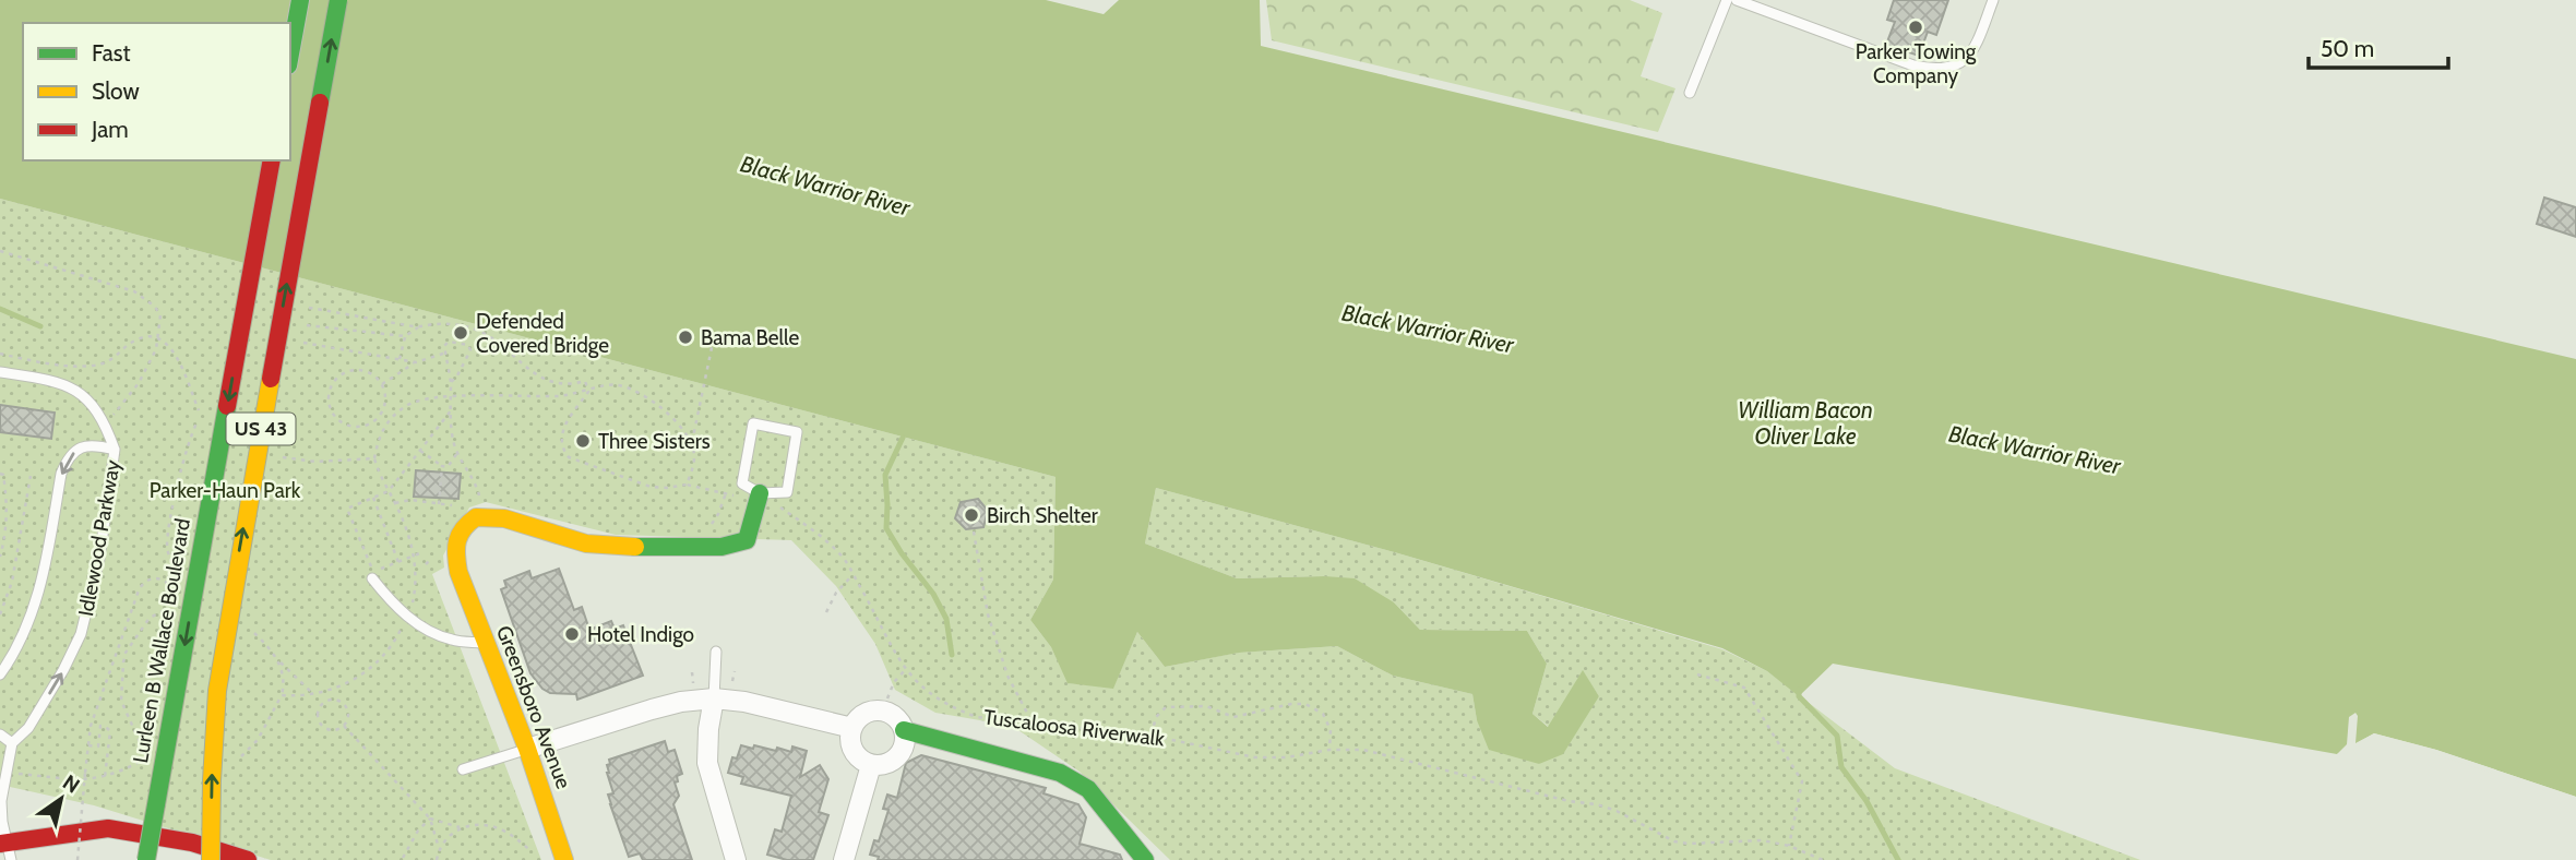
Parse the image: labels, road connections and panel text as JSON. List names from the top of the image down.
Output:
{
  "streets": {
    "main road": ["US 43", "Lurleen B Wallace Boulevard", "Greensboro Avenue"],
    "lane": ["Idlewood Parkway"],
    "path": ["Tuscaloosa Riverwalk"]
  },
  "crossings": [
    ["Greensboro Avenue", "Tuscaloosa Riverwalk"]
  ],
  "water": ["Black Warrior River", "William Bacon Oliver Lake"],
  "parks": ["Parker-Haun Park"],
  "places": [
    "Parker Towing Company",
    "Defended Covered Bridge",
    "Bama Belle",
    "Three Sisters",
    "Birch Shelter",
    "Hotel Indigo"
  ],
  "legend": ["Fast", "Slow", "Jam"],
  "scale_bar": "50 m",
  "north": "top right"
}
